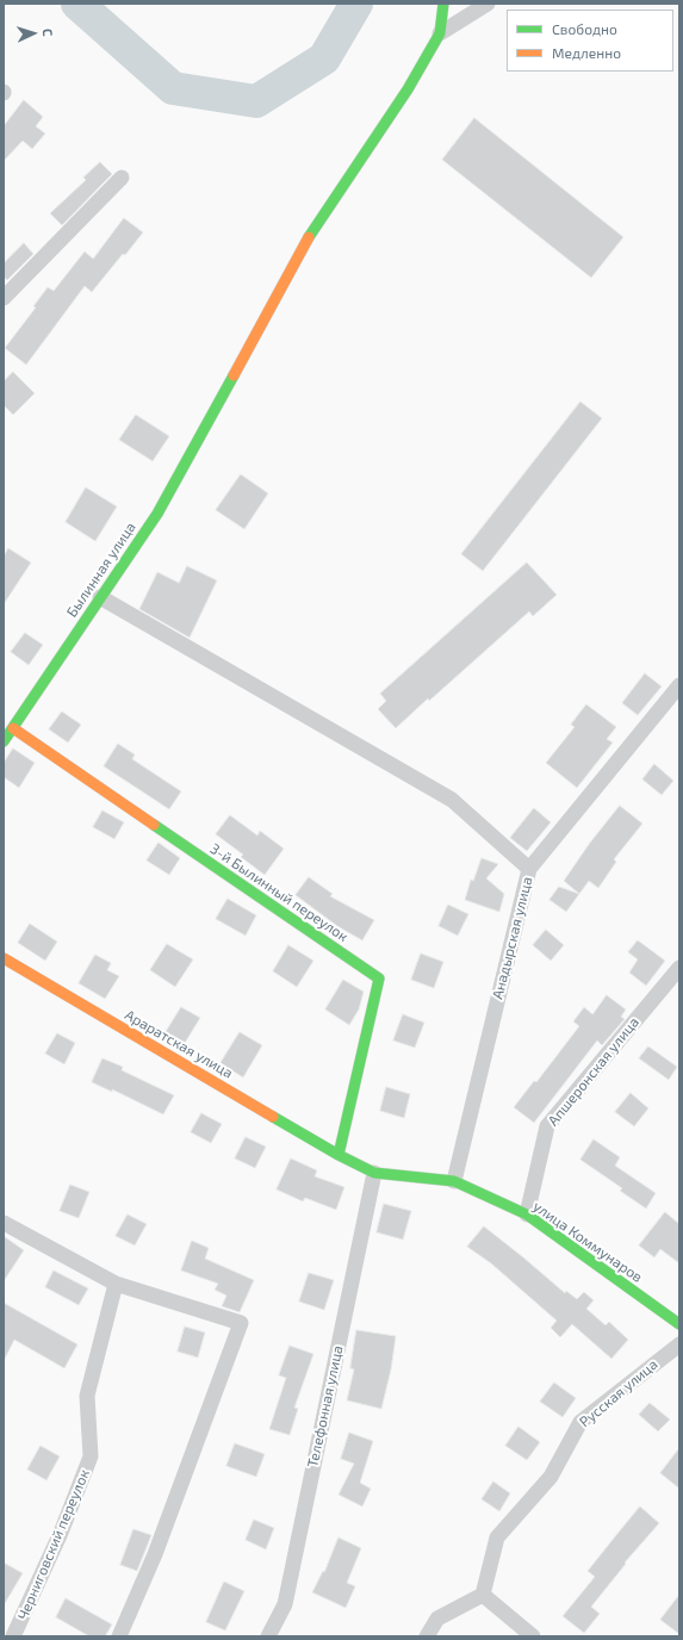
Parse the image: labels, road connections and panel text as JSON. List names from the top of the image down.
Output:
{
  "streets": {
    "street": [
      "Былинная улица",
      "3-й Былинный переулок",
      "Анадырская улица",
      "Араратская улица",
      "Апшеронская улица",
      "улица Коммунаров",
      "Русская улица",
      "Телефонная улица",
      "Черниговский переулок"
    ]
  },
  "crossings": [
    ["Былинная улица", "3-й Былинный переулок"],
    ["3-й Былинный переулок", "Араратская улица"],
    ["3-й Былинный переулок", "улица Коммунаров"],
    ["Анадырская улица", "улица Коммунаров"],
    ["Араратская улица", "улица Коммунаров"],
    ["Апшеронская улица", "улица Коммунаров"],
    ["улица Коммунаров", "Телефонная улица"]
  ],
  "legend": ["Свободно", "Медленно"],
  "north": "right"
}
